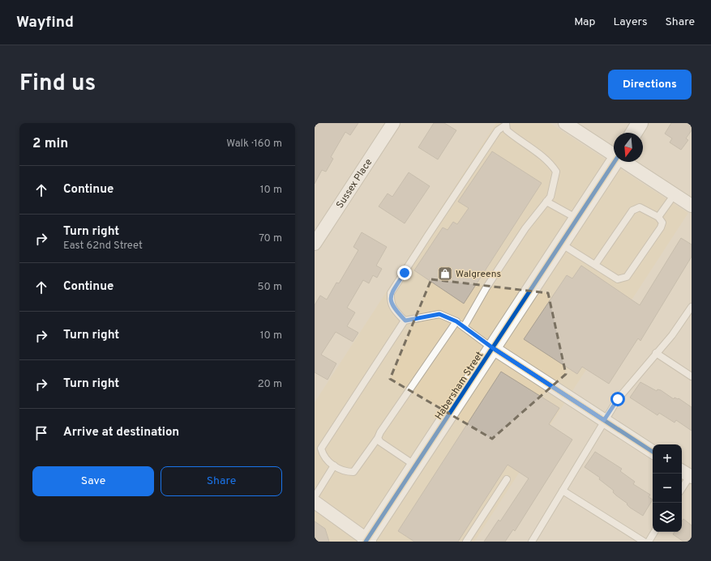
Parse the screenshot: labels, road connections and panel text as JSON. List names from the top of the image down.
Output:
{
  "streets": {
    "street": ["Sussex Place", "Habersham Street"]
  },
  "places": {
    "shop": ["Walgreens"]
  },
  "north": "bottom",
  "page": {
    "header": "Wayfind",
    "nav": ["Map", "Layers", "Share"],
    "title": "Find us",
    "buttons": [
      "Directions",
      ["Save", "Share"]
    ],
    "heading": ["2 min", "Walk · 160 m"],
    "list": [
      ["Continue", "10 m"],
      ["Turn right", "East 62nd Street", "70 m"],
      ["Continue", "50 m"],
      ["Turn right", "10 m"],
      ["Turn right", "20 m"],
      "Arrive at destination"
    ],
    "map_buttons": ["+", "−"]
  }
}
